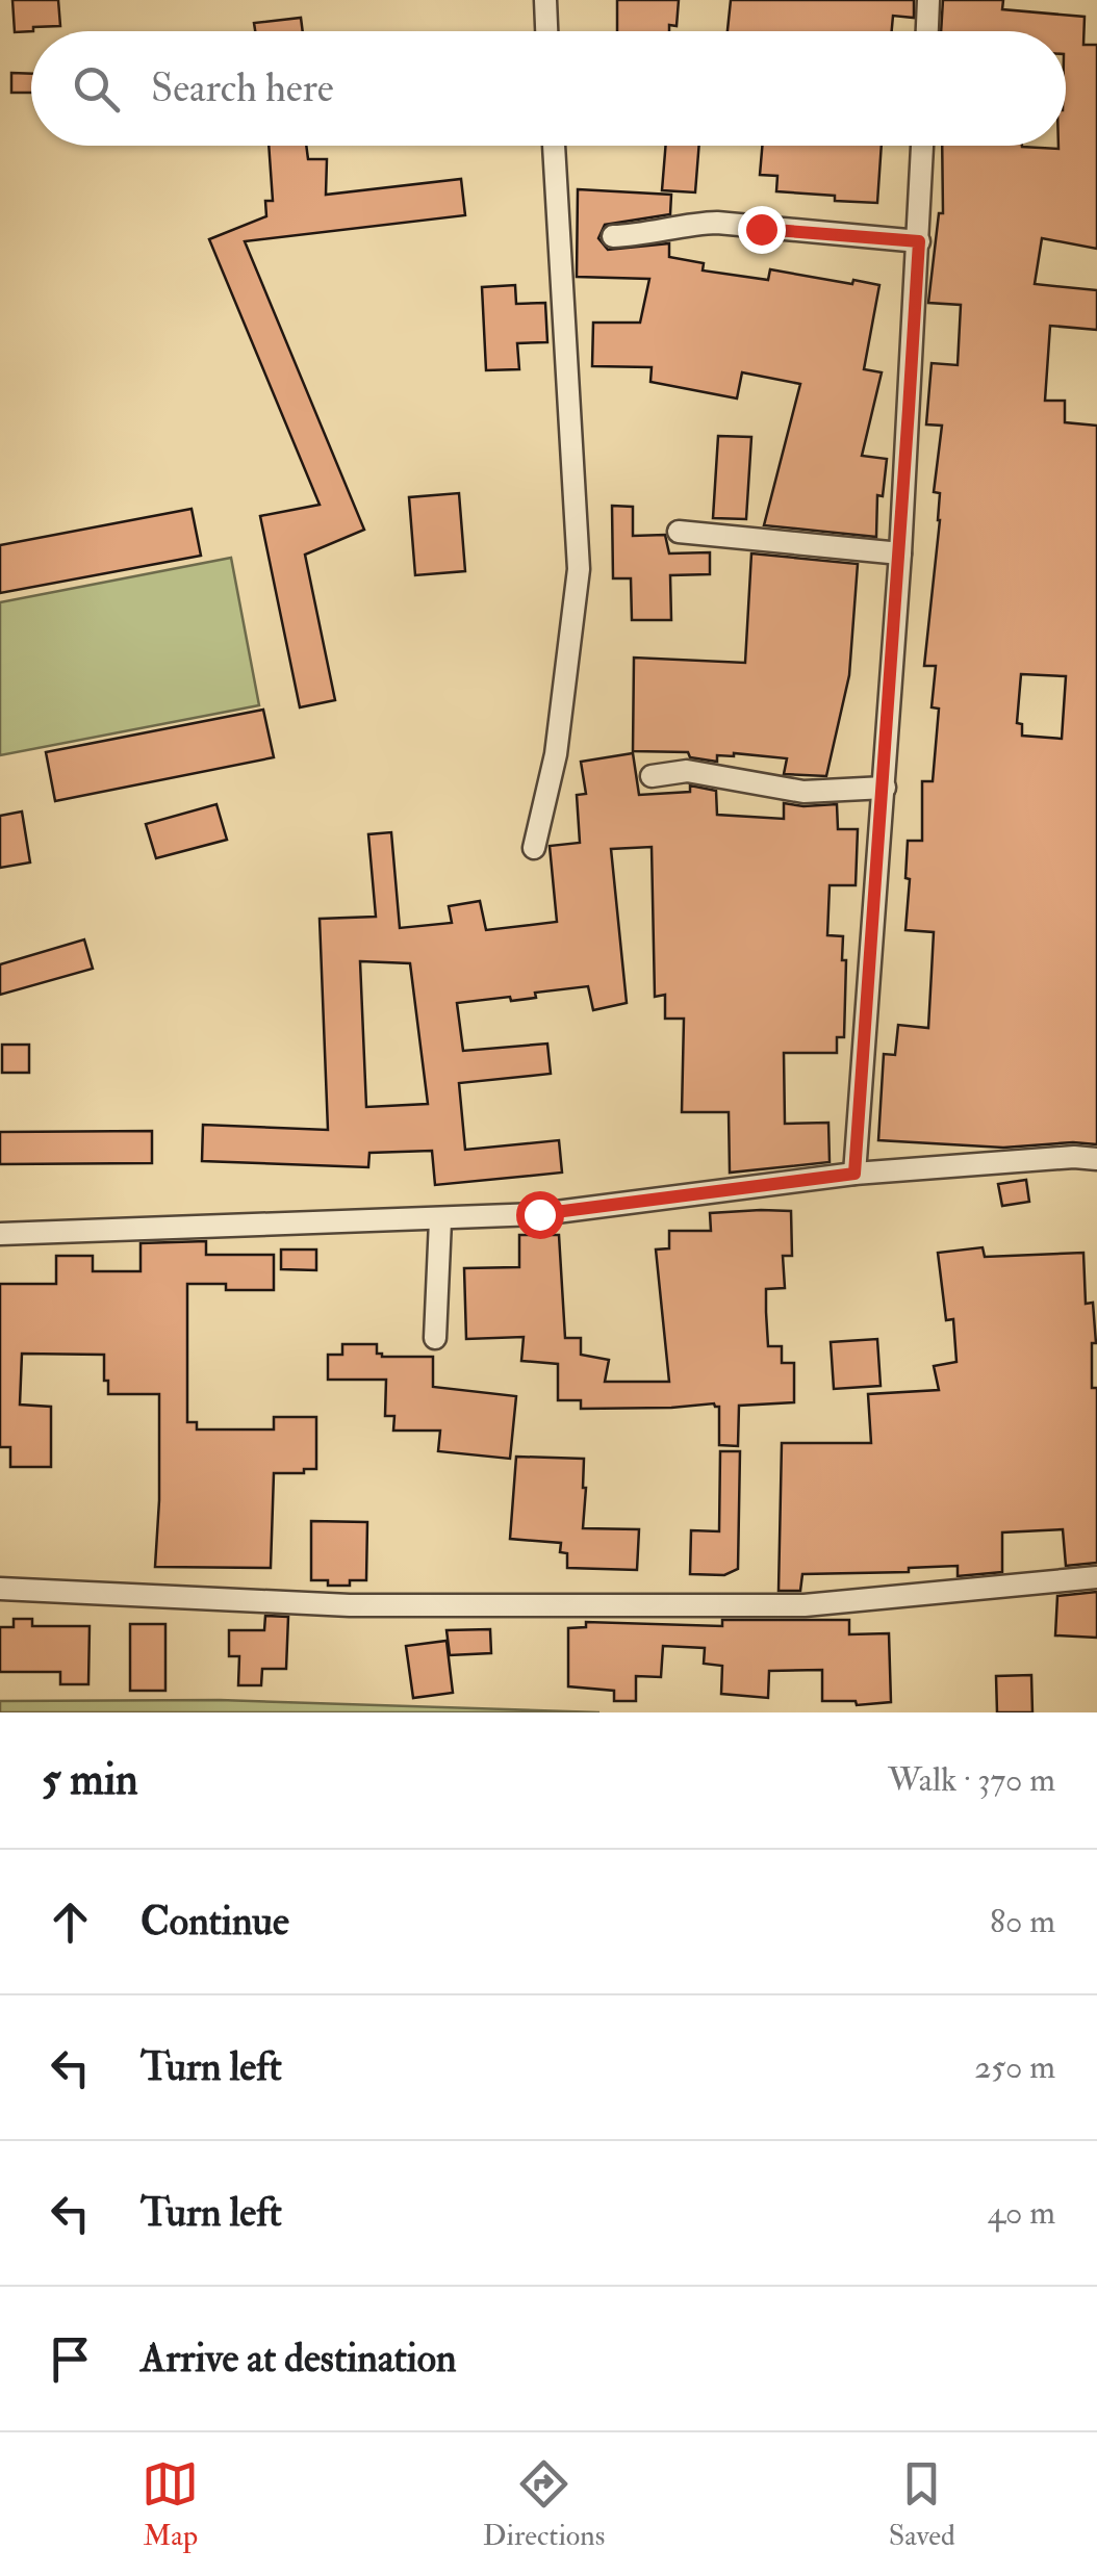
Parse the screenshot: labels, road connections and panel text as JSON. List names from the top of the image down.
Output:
{
  "page": {
    "search": "Search here",
    "heading": ["5 min", "Walk · 370 m"],
    "list": [
      ["Continue", "80 m"],
      ["Turn left", "250 m"],
      ["Turn left", "40 m"],
      "Arrive at destination"
    ],
    "nav": ["Map", "Directions", "Saved"]
  }
}
